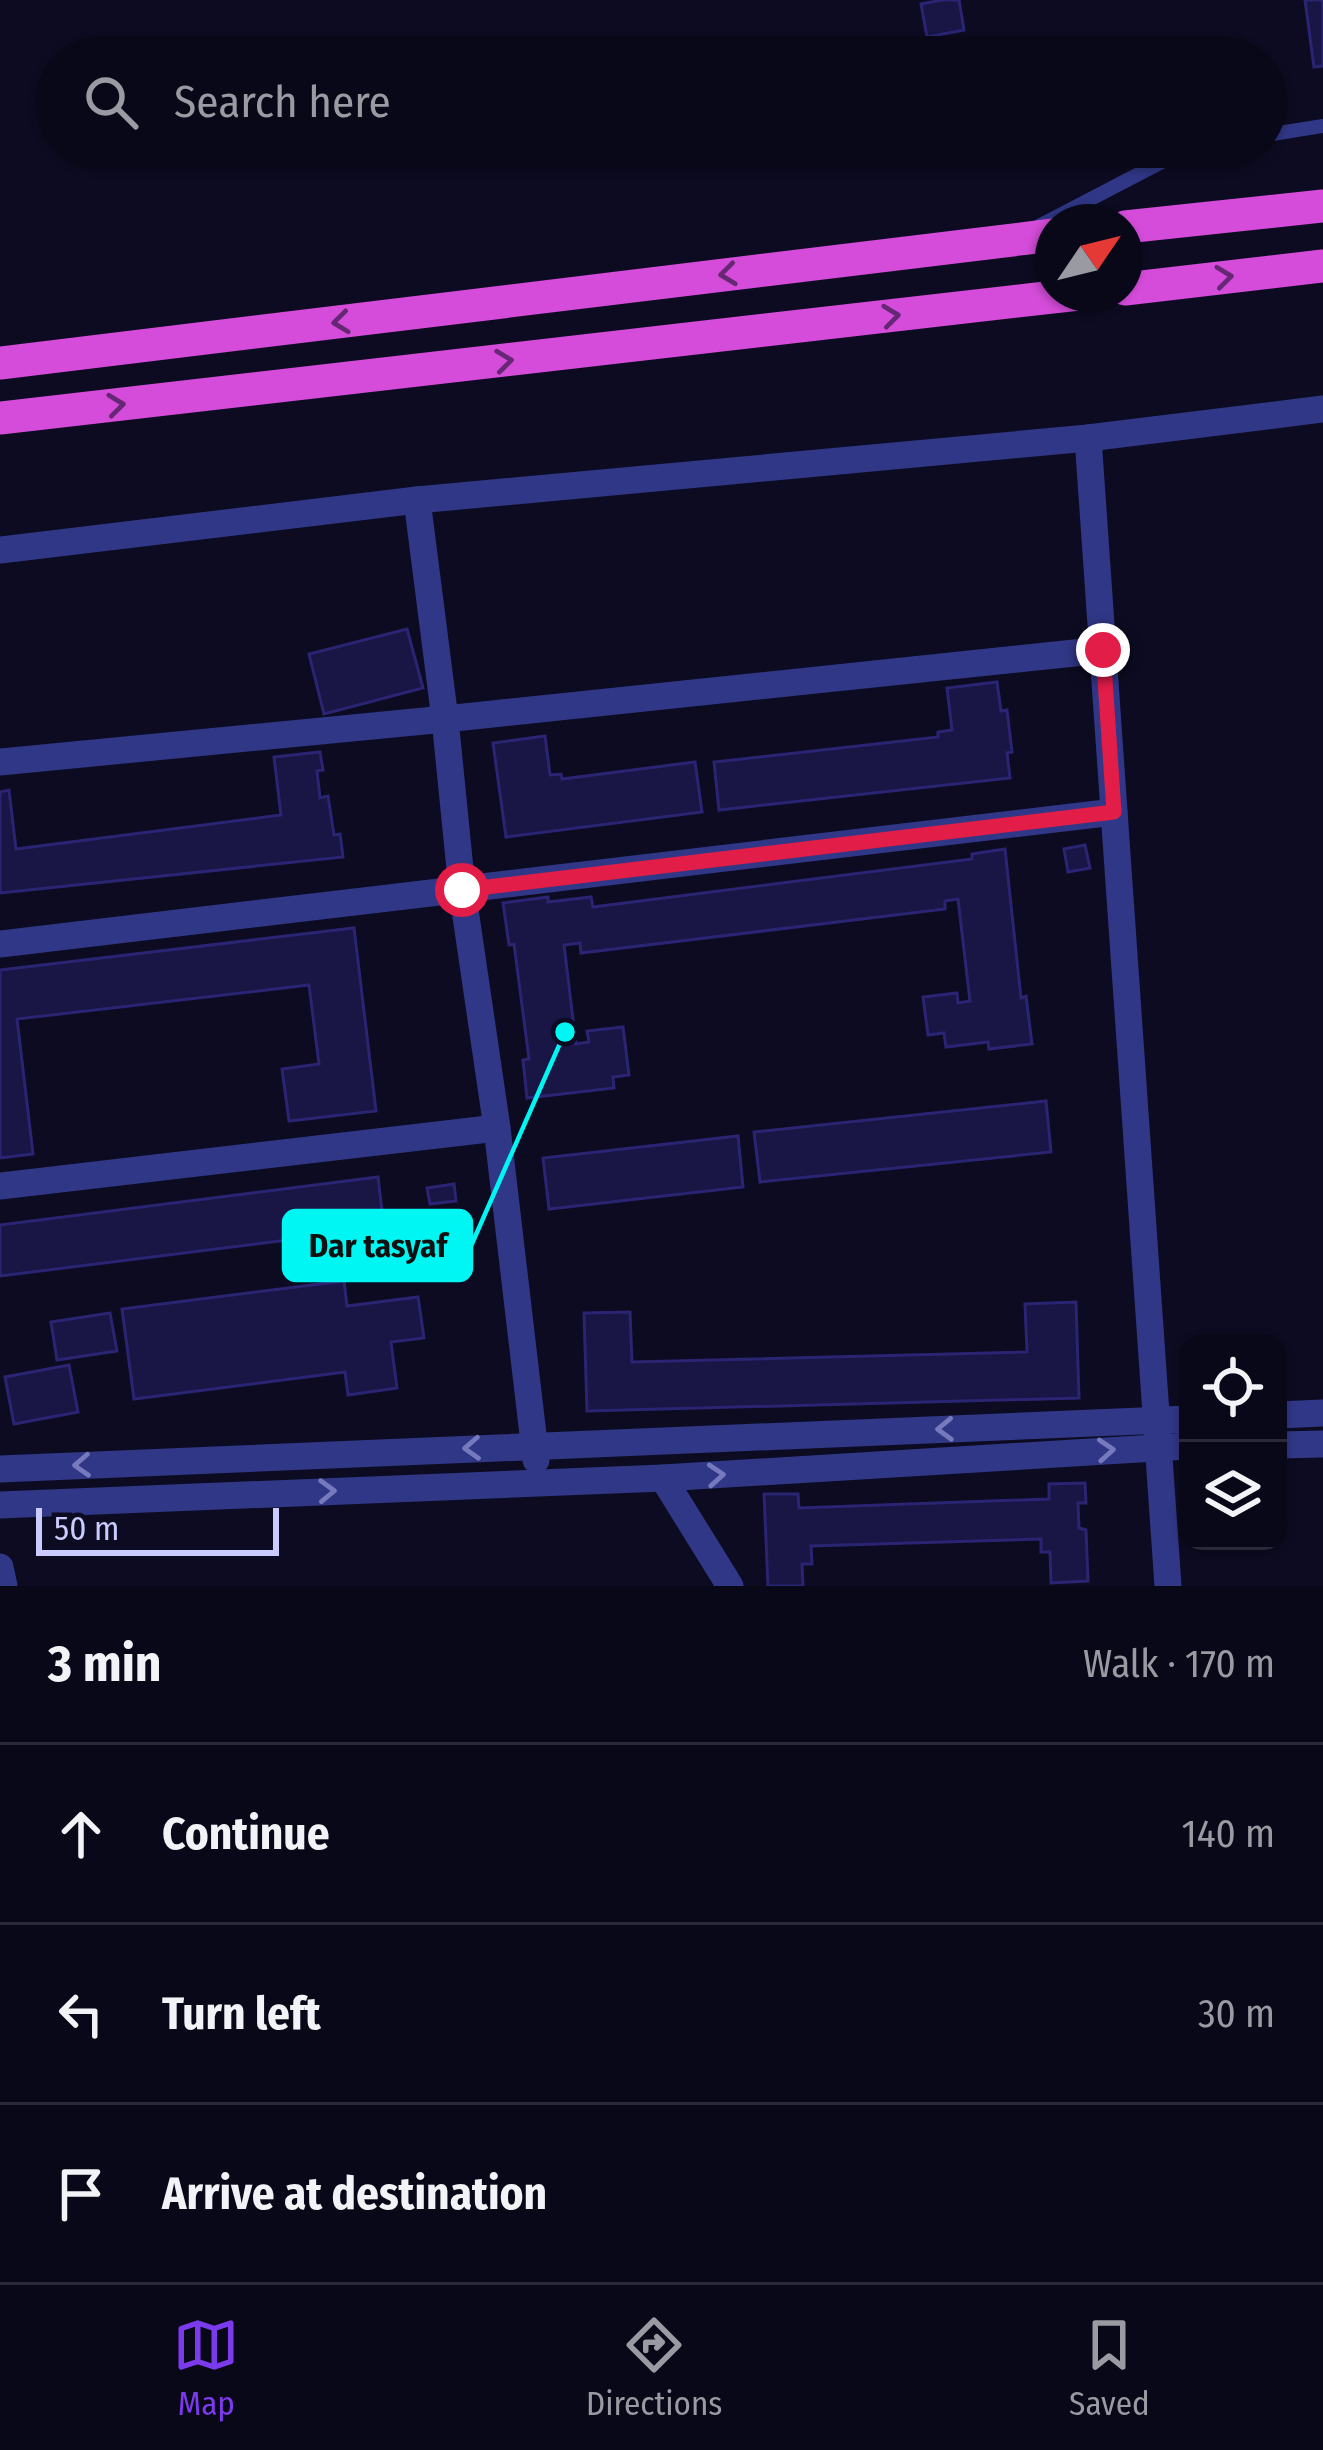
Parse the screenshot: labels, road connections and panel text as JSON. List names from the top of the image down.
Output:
{
  "places": ["Dar tasyaf"],
  "scale_bar": "50 m",
  "north": "top right",
  "page": {
    "search": "Search here",
    "scale": "50 m",
    "heading": ["3 min", "Walk · 170 m"],
    "list": [
      ["Continue", "140 m"],
      ["Turn left", "30 m"],
      "Arrive at destination"
    ],
    "nav": ["Map", "Directions", "Saved"]
  }
}
